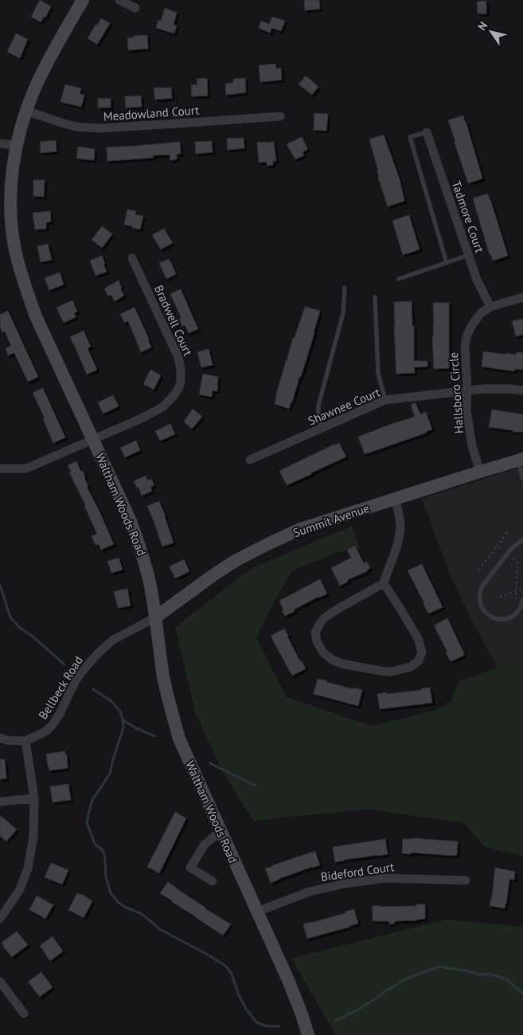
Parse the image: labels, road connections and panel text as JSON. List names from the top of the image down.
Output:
{
  "streets": {
    "street": [
      "Meadowland Court",
      "Tadmore Court",
      "Bradwell Court",
      "Hallsboro Circle",
      "Shawnee Court",
      "Waltham Woods Road",
      "Summit Avenue",
      "Bellbeck Road",
      "Bideford Court"
    ]
  },
  "crossings": [
    ["Meadowland Court", "Waltham Woods Road"],
    ["Tadmore Court", "Hallsboro Circle"],
    ["Bradwell Court", "Waltham Woods Road"],
    ["Hallsboro Circle", "Shawnee Court"],
    ["Hallsboro Circle", "Summit Avenue"],
    ["Waltham Woods Road", "Summit Avenue"],
    ["Waltham Woods Road", "Bellbeck Road"],
    ["Waltham Woods Road", "Bideford Court"],
    ["Summit Avenue", "Bellbeck Road"]
  ],
  "north": "top left"
}
